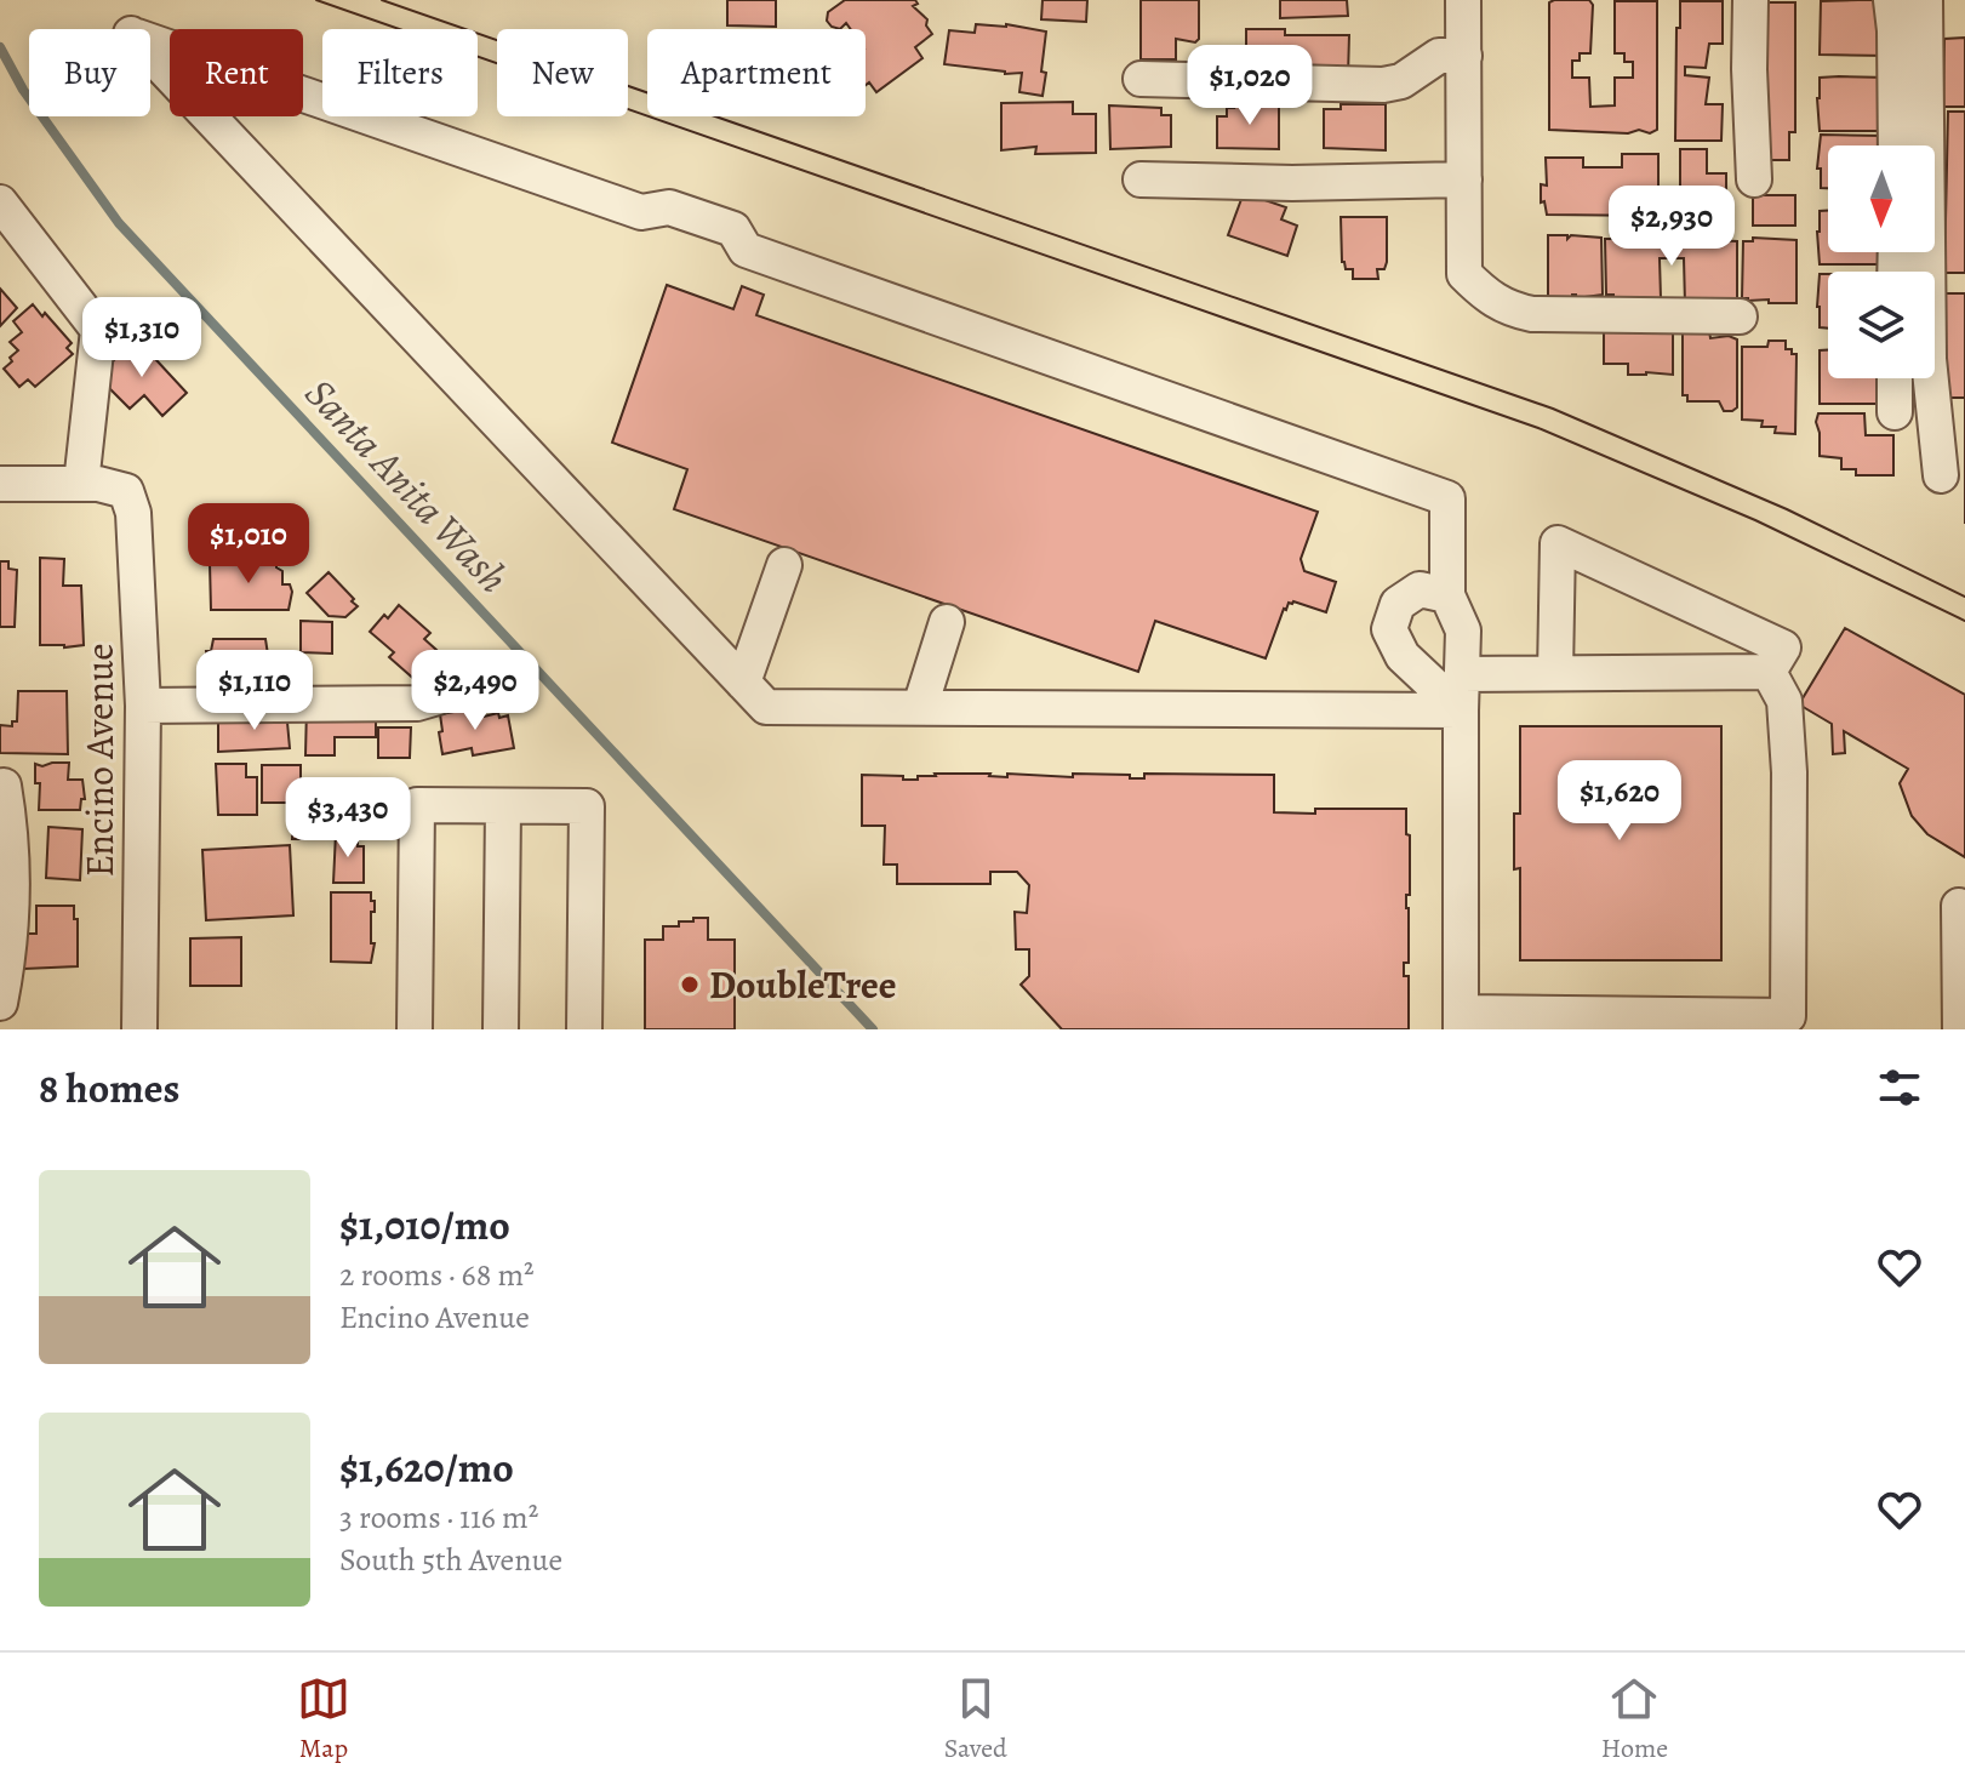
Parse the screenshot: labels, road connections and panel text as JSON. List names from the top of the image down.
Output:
{
  "streets": {
    "street": ["Encino Avenue"]
  },
  "water": ["Santa Anita Wash"],
  "places": ["DoubleTree"],
  "north": "bottom",
  "page": {
    "chip": [
      "Buy",
      "Rent",
      "Filters",
      "New",
      "Apartment"
    ],
    "price": [
      "$1,020",
      "$2,930",
      "$1,310",
      "$1,010",
      "$1,110",
      "$2,490",
      "$1,620",
      "$3,430"
    ],
    "heading": "8 homes",
    "list": [
      {
        "name": "$1,010/mo",
        "note": "2 rooms · 68 m² · Encino Avenue"
      },
      {
        "name": "$1,620/mo",
        "note": "3 rooms · 116 m² · South 5th Avenue"
      }
    ],
    "tabs": ["Map", "Saved", "Home"]
  }
}
